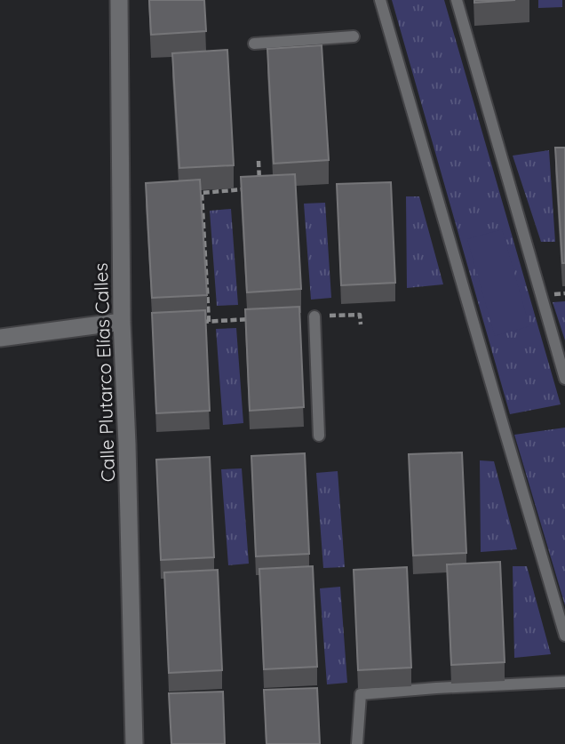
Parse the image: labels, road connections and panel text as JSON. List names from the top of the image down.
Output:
{
  "streets": {
    "street": ["Calle Plutarco Elías Calles"]
  }
}
